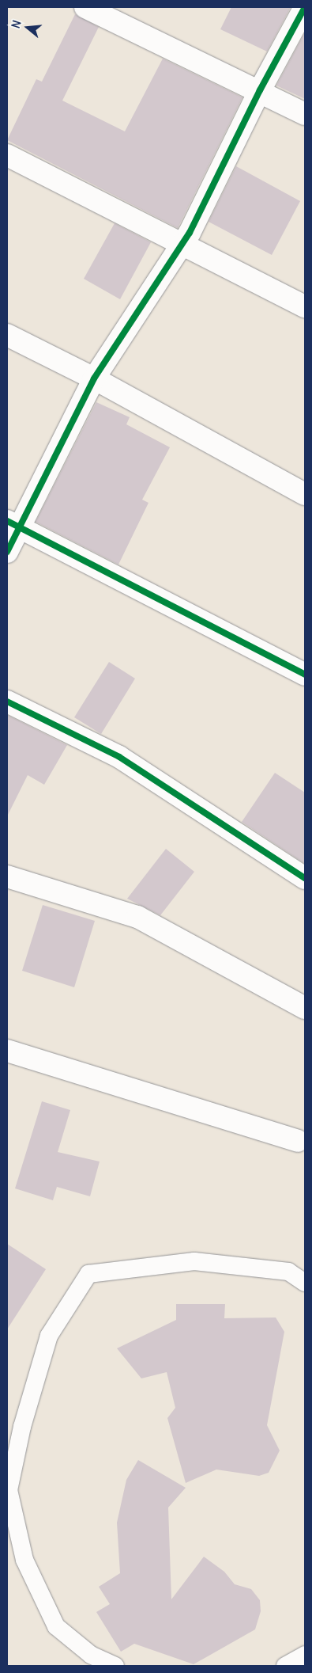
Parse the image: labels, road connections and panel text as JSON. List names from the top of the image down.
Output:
{
  "north": "left"
}
